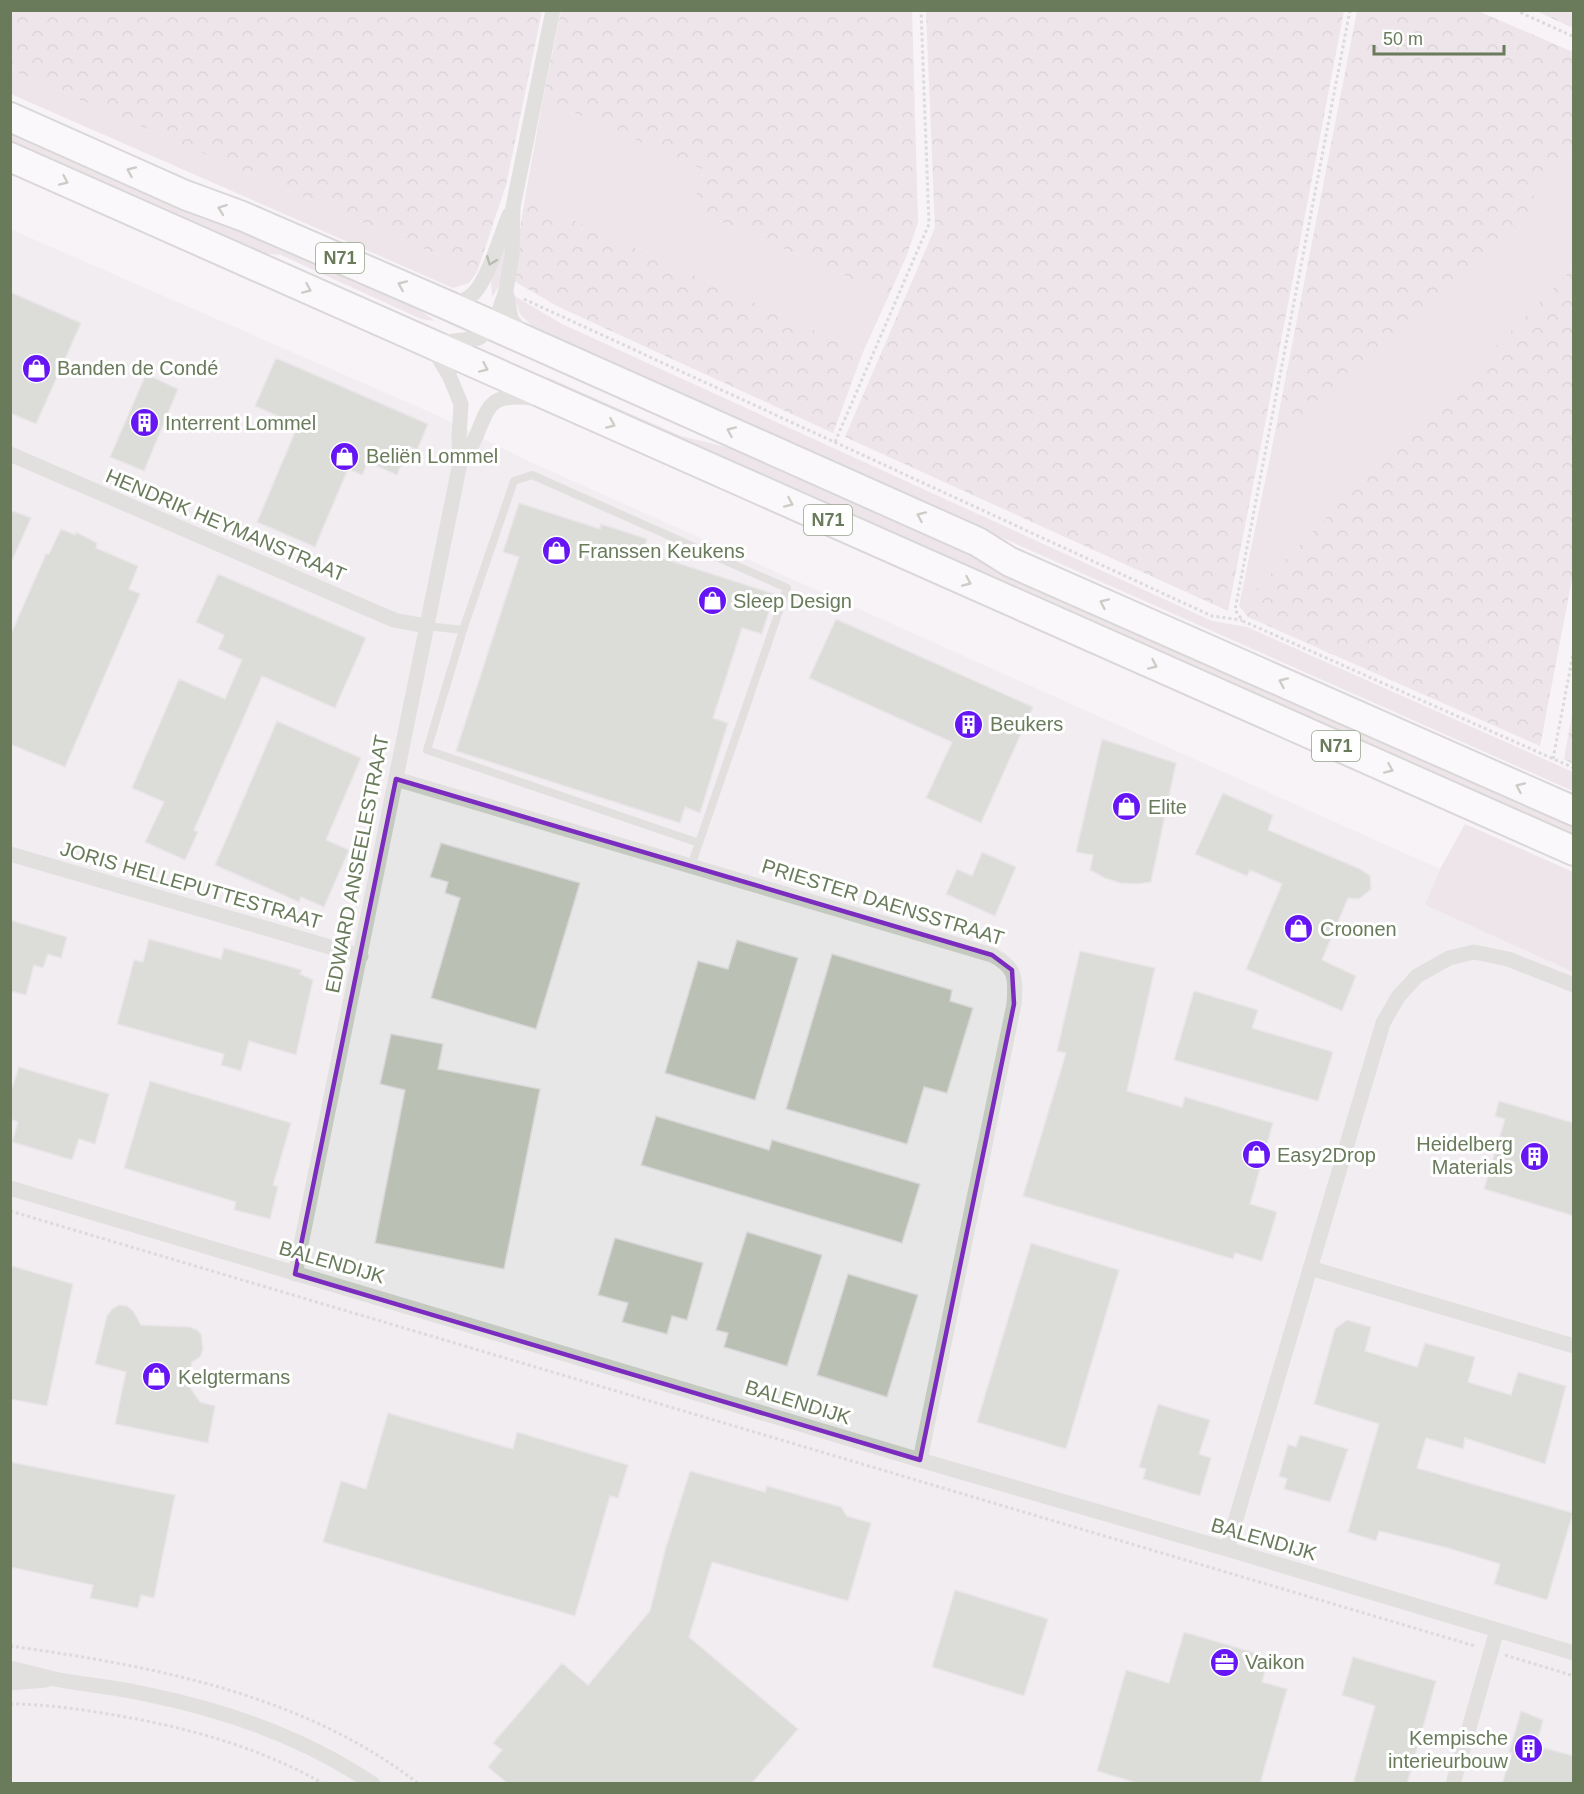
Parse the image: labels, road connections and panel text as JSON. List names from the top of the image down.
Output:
{
  "streets": {
    "highway": ["N71"],
    "street": [
      "HENDRIK HEYMANSTRAAT",
      "EDWARD ANSEELESTRAAT",
      "JORIS HELLEPUTTESTRAAT",
      "PRIESTER DAENSSTRAAT",
      "BALENDIJK"
    ]
  },
  "crossings": [
    ["N71", "EDWARD ANSEELESTRAAT"],
    ["HENDRIK HEYMANSTRAAT", "EDWARD ANSEELESTRAAT"],
    ["EDWARD ANSEELESTRAAT", "JORIS HELLEPUTTESTRAAT"],
    ["EDWARD ANSEELESTRAAT", "PRIESTER DAENSSTRAAT"],
    ["EDWARD ANSEELESTRAAT", "BALENDIJK"],
    ["PRIESTER DAENSSTRAAT", "BALENDIJK"]
  ],
  "places": {
    "shop": [
      "Banden de Condé",
      "Beliën Lommel",
      "Franssen Keukens",
      "Sleep Design",
      "Elite",
      "Croonen",
      "Easy2Drop",
      "Kelgtermans"
    ],
    "building": [
      "Interrent Lommel",
      "Beukers",
      "Heidelberg Materials",
      "Kempische interieurbouw"
    ],
    "office": ["Vaikon"]
  },
  "scale_bar": "50 m"
}
